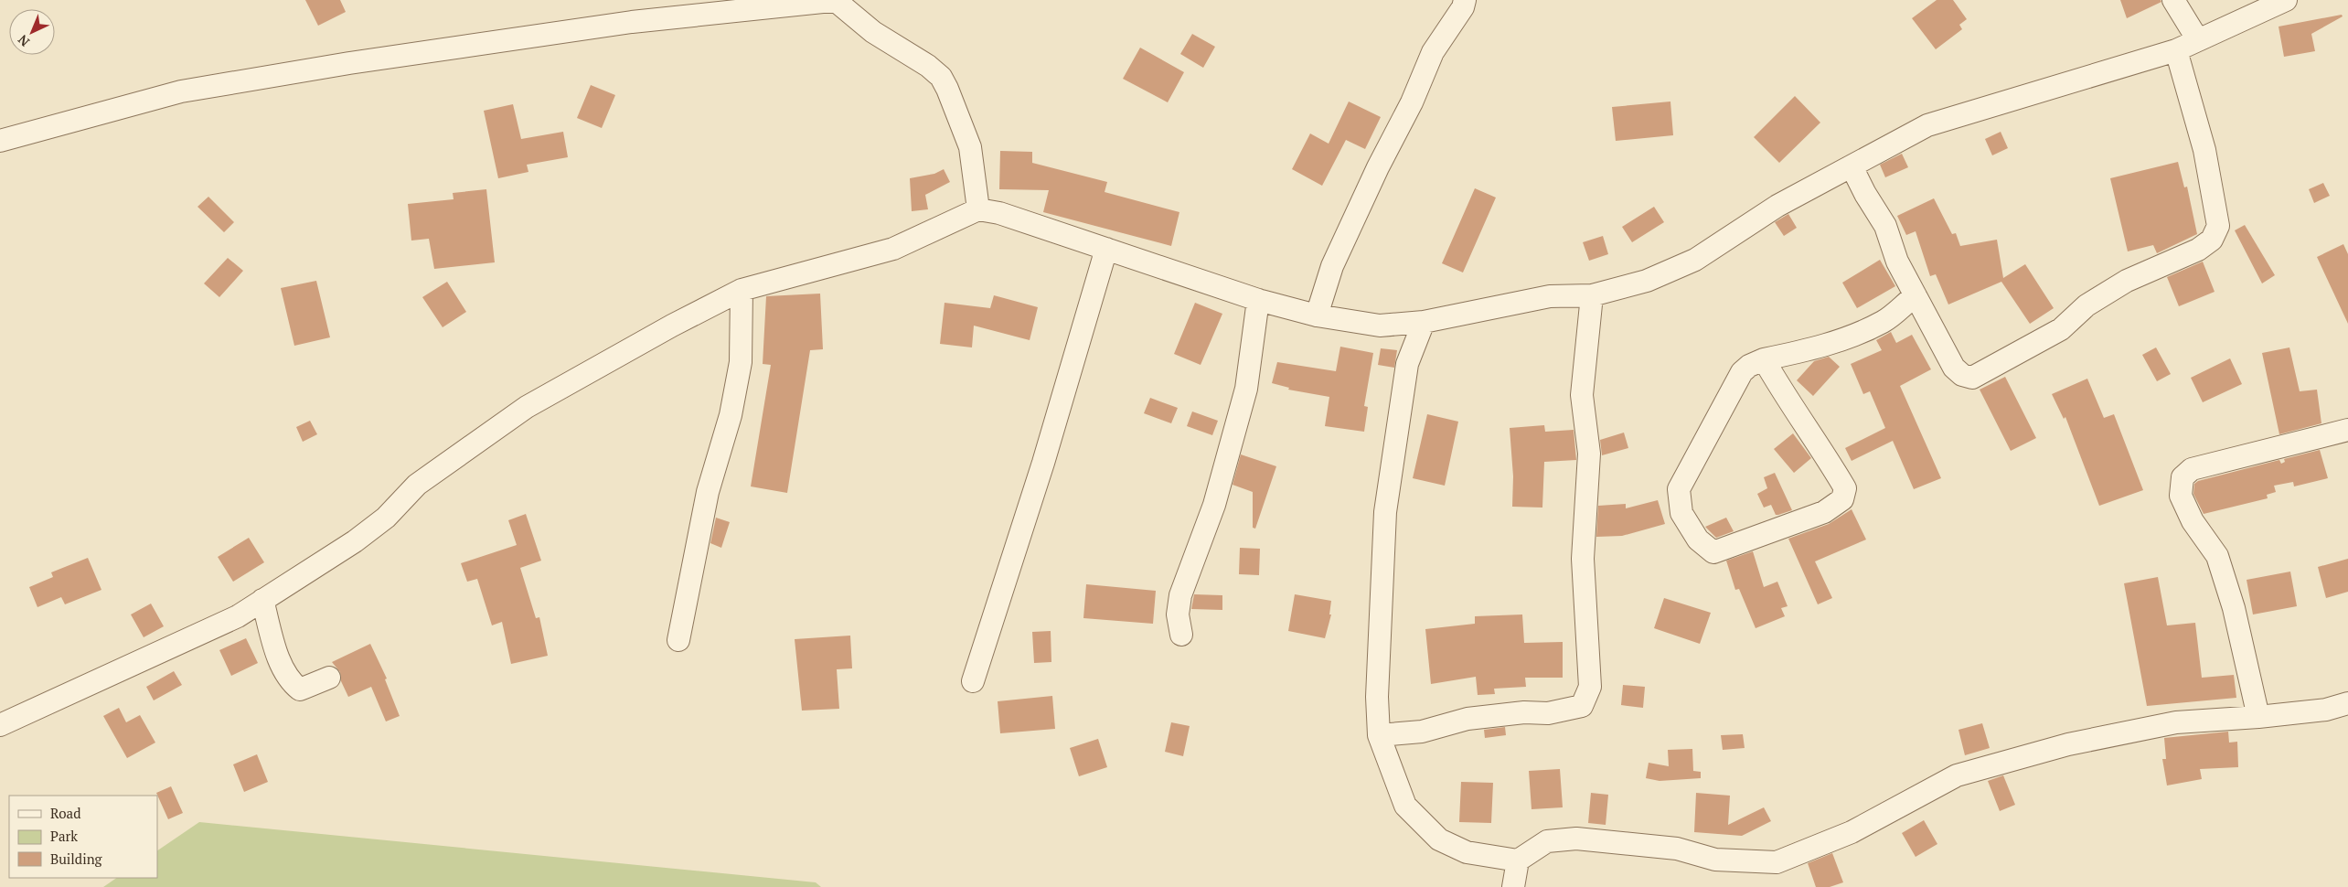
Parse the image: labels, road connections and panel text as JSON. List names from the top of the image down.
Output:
{
  "legend": ["Road", "Park", "Building"],
  "north": "bottom left"
}
